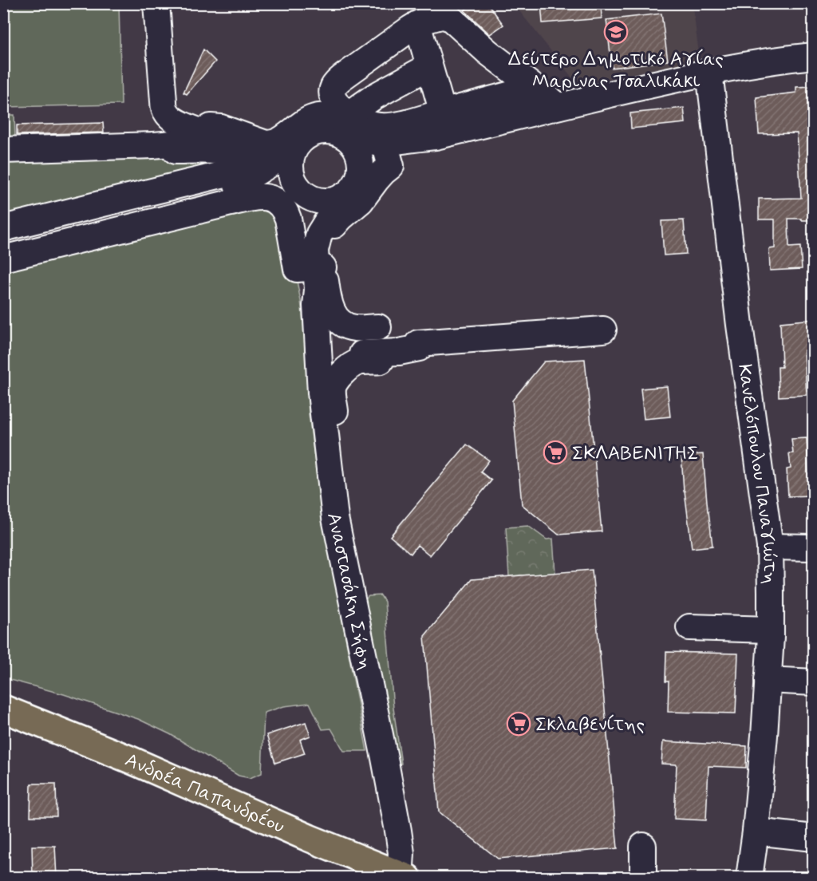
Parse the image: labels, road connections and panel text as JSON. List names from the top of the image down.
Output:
{
  "streets": {
    "main road": ["Ανδρέα Παπανδρέου"],
    "street": ["Κανελόπουλου Παναγιώτη", "Αναστασάκη Σήφη"]
  },
  "crossings": [
    ["Αναστασάκη Σήφη", "Ανδρέα Παπανδρέου"]
  ],
  "places": {
    "school or university": ["Δεύτερο Δημοτικό Αγίας Μαρίνας Τσαλικάκι"],
    "supermarket": ["ΣΚΛΑΒΕΝΙΤΗΣ", "Σκλαβενίτης"]
  }
}
